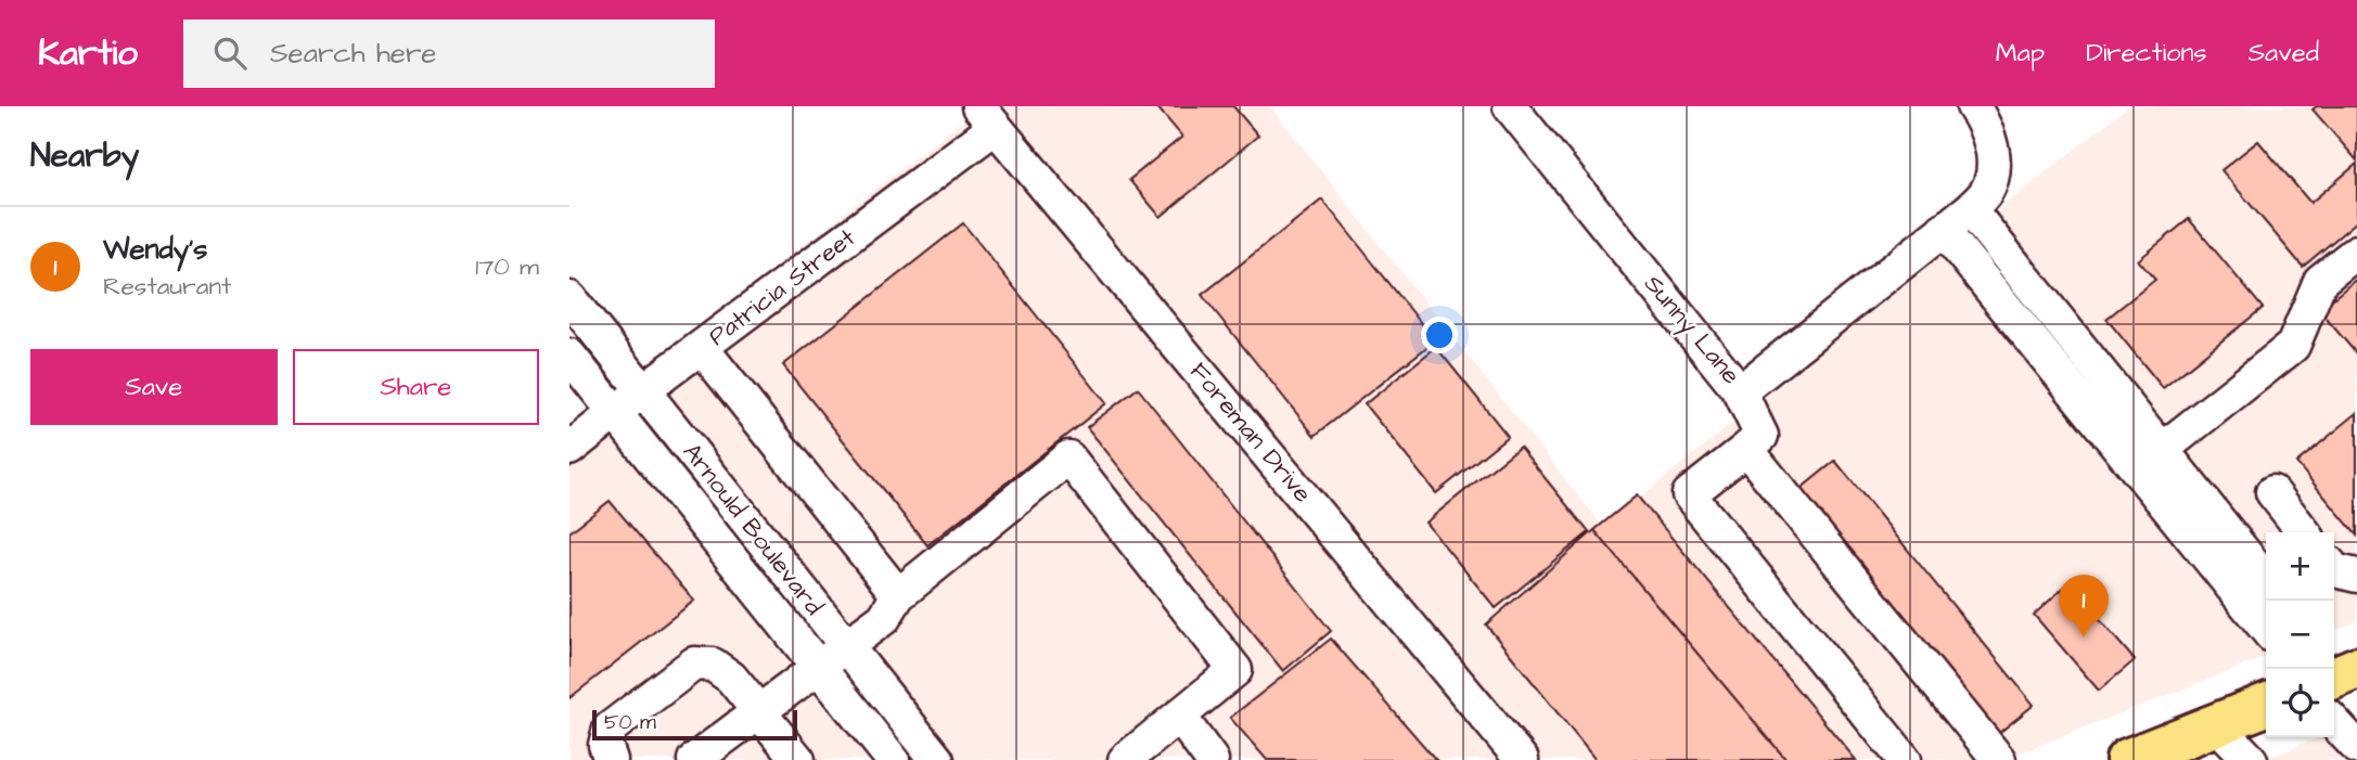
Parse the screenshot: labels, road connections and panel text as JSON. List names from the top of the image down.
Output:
{
  "streets": {
    "street": [
      "Patricia Street",
      "Sunny Lane",
      "Foreman Drive",
      "Arnould Boulevard"
    ]
  },
  "crossings": [
    ["Patricia Street", "Foreman Drive"],
    ["Patricia Street", "Arnould Boulevard"]
  ],
  "scale_bar": "50 m",
  "page": {
    "header": "Kartio",
    "search": "Search here",
    "nav": ["Map", "Directions", "Saved"],
    "heading": "Nearby",
    "list": [
      {
        "mark": "1",
        "name": "Wendy's",
        "note": "Restaurant",
        "value": "170 m"
      }
    ],
    "buttons": ["Save", "Share"],
    "map_buttons": ["+", "−"],
    "pins": "1",
    "scale": "50 m"
  }
}
